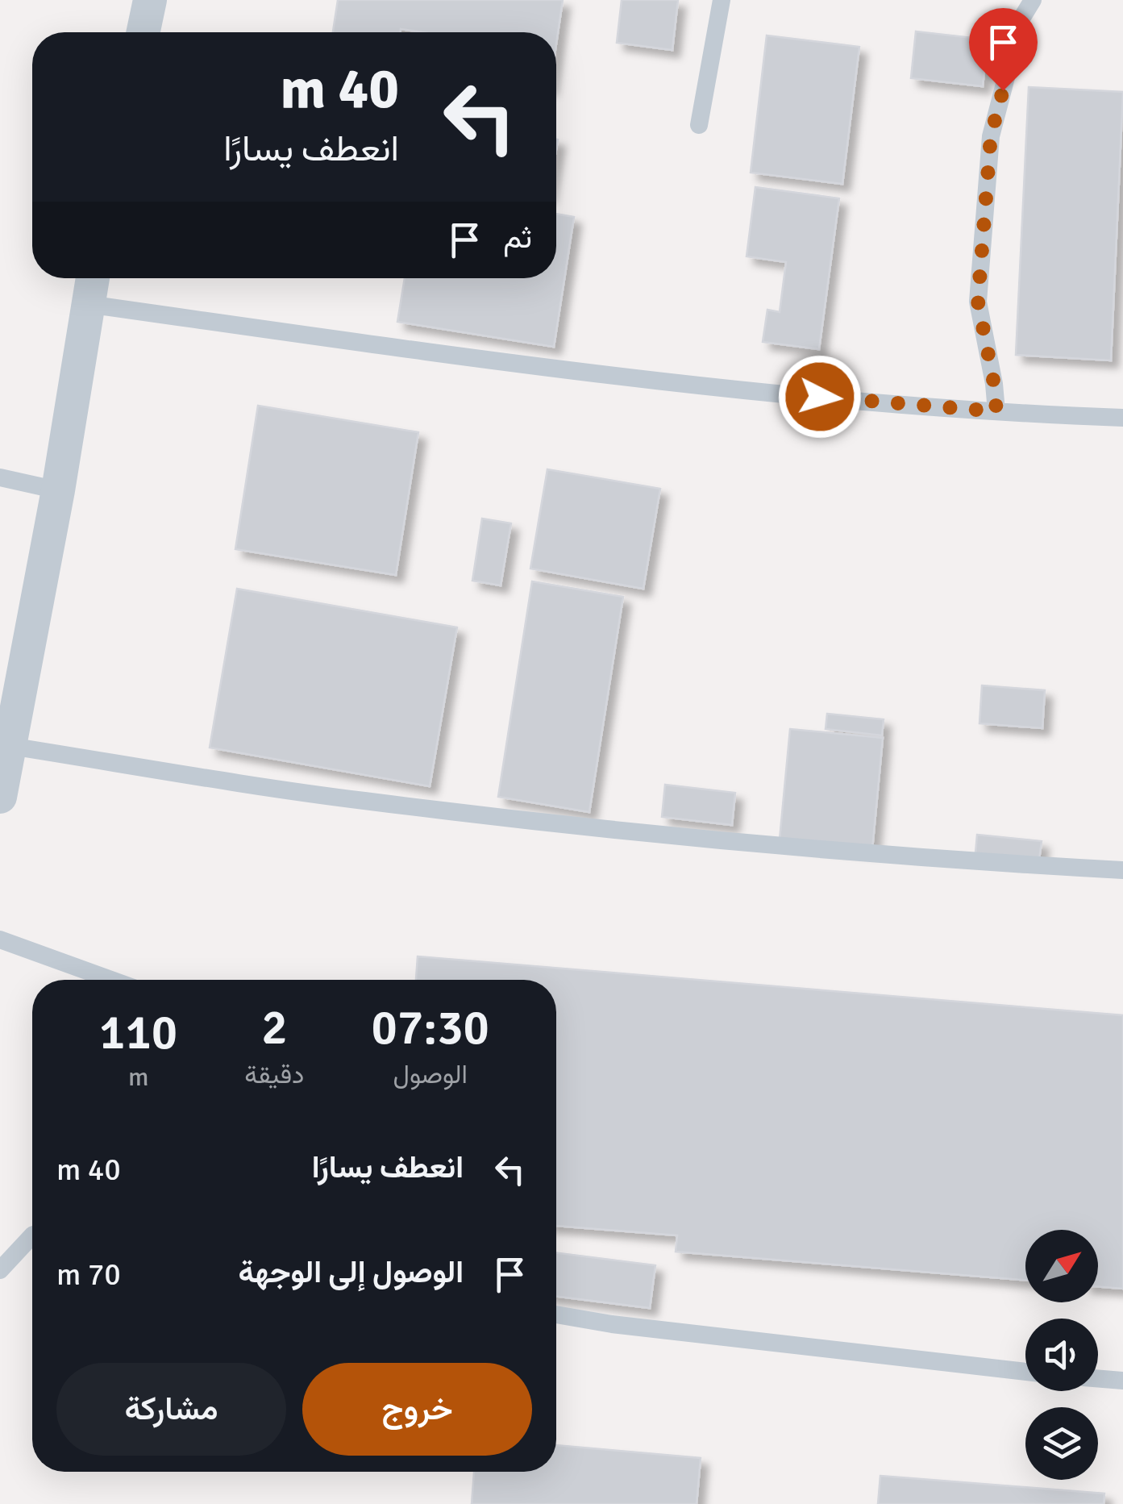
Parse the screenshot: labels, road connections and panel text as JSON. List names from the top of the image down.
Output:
{
  "north": "top right",
  "page": {
    "turn": ["40 m", "انعطف يسارًا"],
    "then": "ثم",
    "eta": [
      "07:30",
      "الوصول",
      "2",
      "دقيقة",
      "110",
      "m"
    ],
    "list": [
      {
        "name": "انعطف يسارًا",
        "value": "40 m"
      },
      {
        "name": "الوصول إلى الوجهة",
        "value": "70 m"
      }
    ],
    "buttons": ["خروج", "مشاركة"]
  }
}
